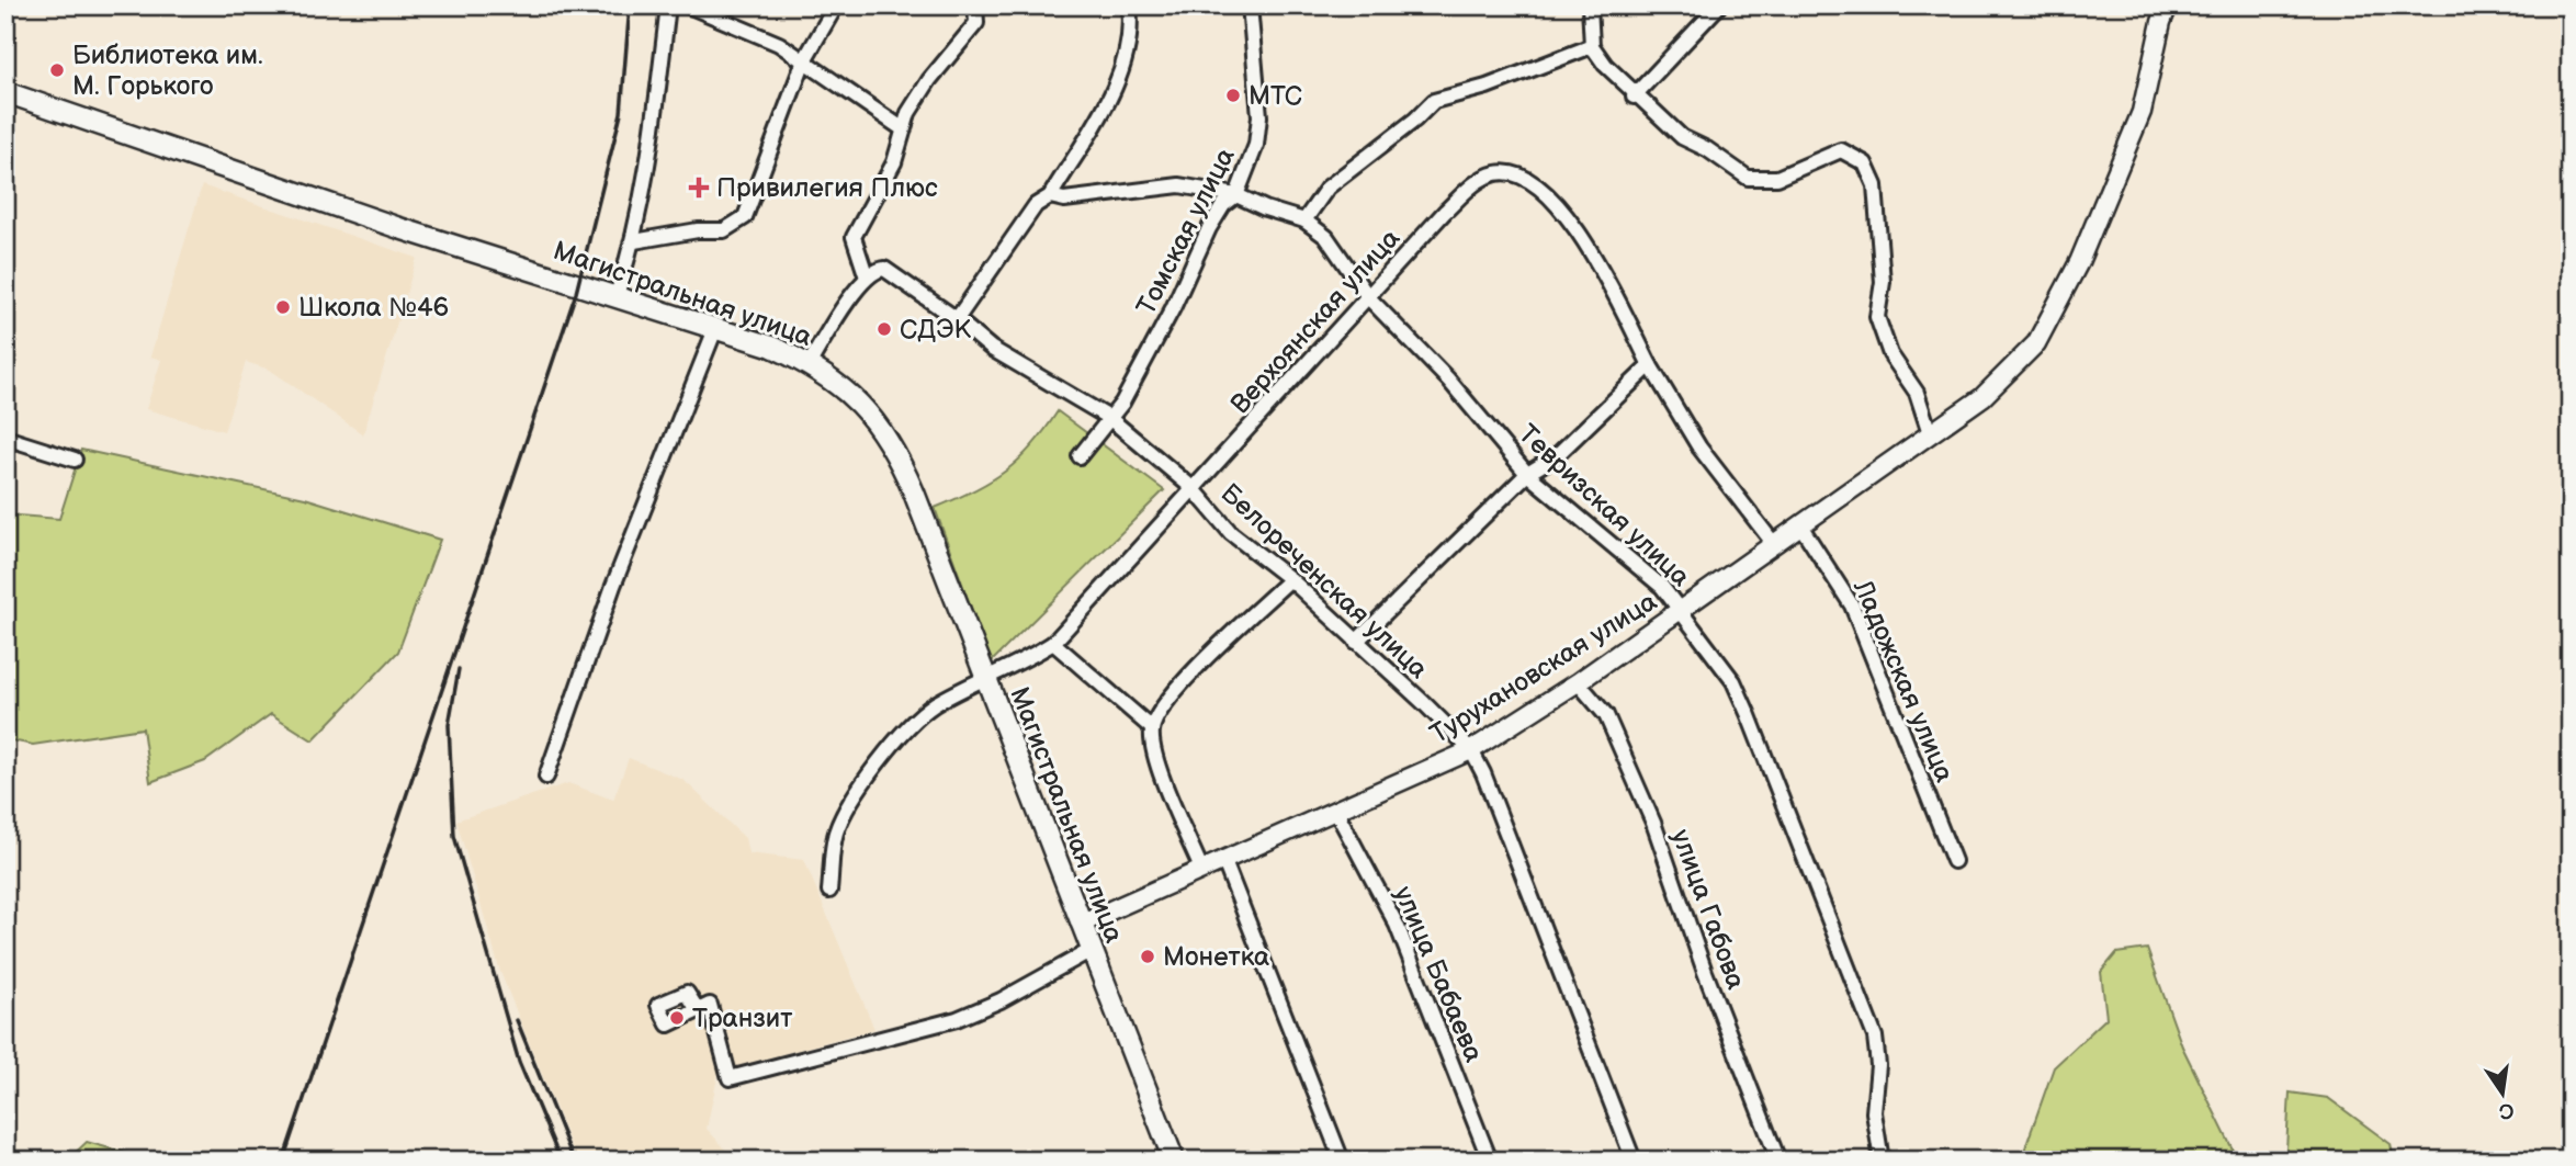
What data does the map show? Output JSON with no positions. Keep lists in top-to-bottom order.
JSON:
{
  "streets": {
    "main road": ["Магистральная улица"],
    "street": [
      "Томская улица",
      "Верхоянская улица",
      "Тевризская улица",
      "Белореченская улица",
      "Турухановская улица",
      "Ладожская улица",
      "улица Габова",
      "улица Бабаева"
    ]
  },
  "crossings": [
    ["Томская улица", "Тевризская улица"],
    ["Томская улица", "Белореченская улица"],
    ["Магистральная улица", "Верхоянская улица"],
    ["Магистральная улица", "Турухановская улица"],
    ["Верхоянская улица", "Тевризская улица"],
    ["Верхоянская улица", "Белореченская улица"],
    ["Верхоянская улица", "Турухановская улица"],
    ["Тевризская улица", "Турухановская улица"],
    ["Белореченская улица", "Турухановская улица"],
    ["Турухановская улица", "Ладожская улица"],
    ["Турухановская улица", "улица Габова"],
    ["Турухановская улица", "улица Бабаева"]
  ],
  "places": {
    "other": [
      "Библиотека им. М. Горького",
      "МТС",
      "Школа №46",
      "СДЭК",
      "Монетка",
      "Транзит"
    ],
    "health": ["Привилегия Плюс"]
  },
  "north": "bottom"
}
